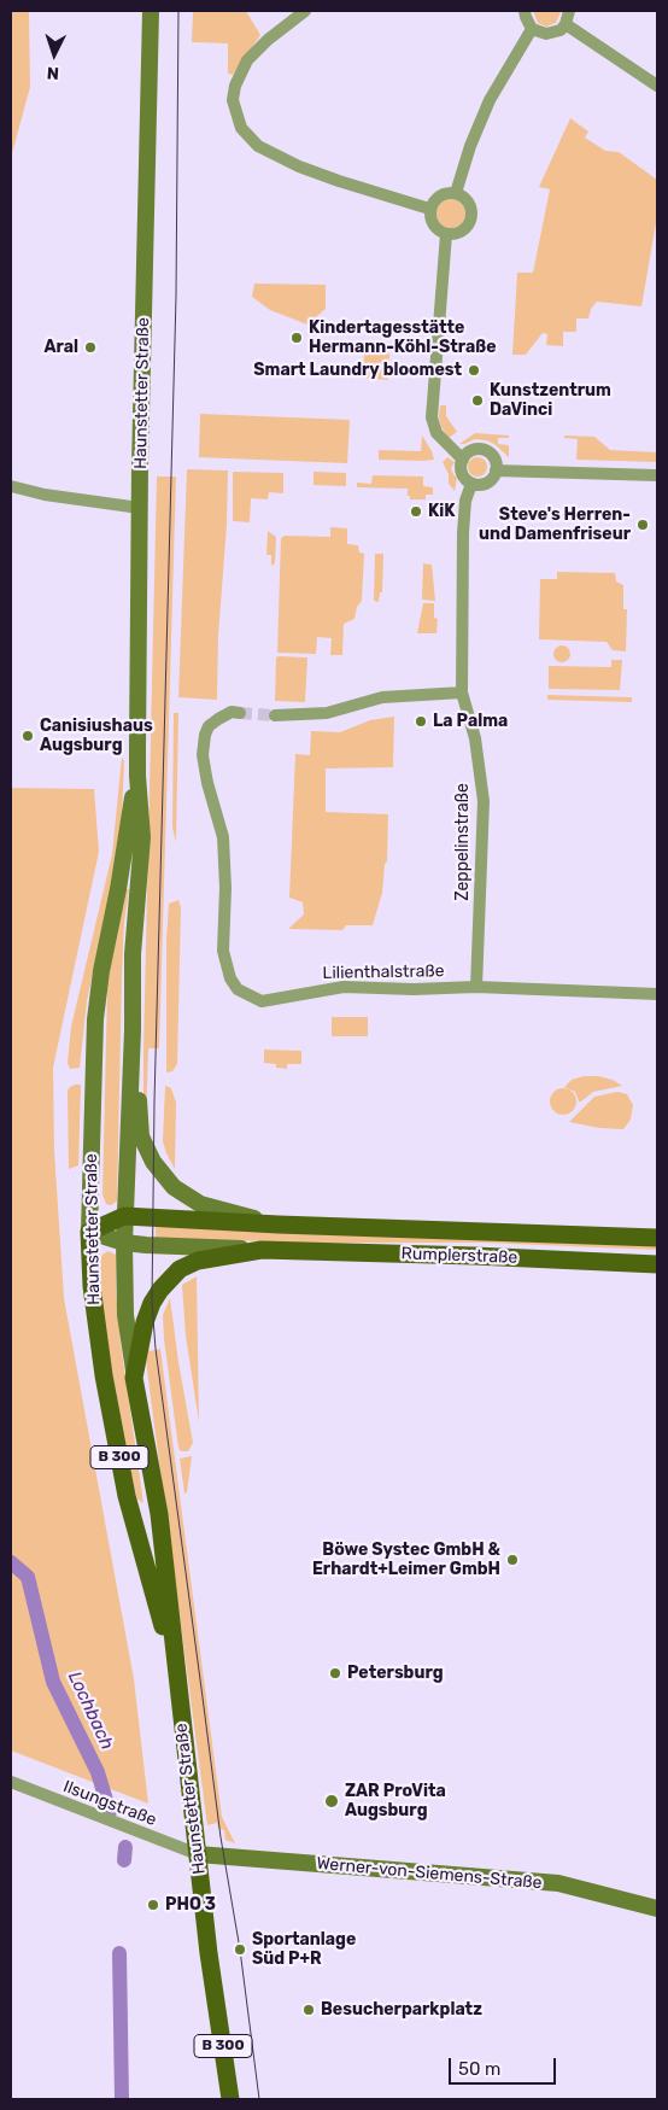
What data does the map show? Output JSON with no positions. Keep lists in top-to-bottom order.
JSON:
{
  "streets": {
    "main road": [
      "Haunstetter Straße",
      "Rumplerstraße",
      "B 300",
      "Werner-von-Siemens-Straße"
    ],
    "street": ["Zeppelinstraße", "Lilienthalstraße", "Ilsungstraße"]
  },
  "crossings": [
    ["Haunstetter Straße", "Rumplerstraße"],
    ["Haunstetter Straße", "Ilsungstraße"],
    ["Haunstetter Straße", "Werner-von-Siemens-Straße"],
    ["Zeppelinstraße", "Lilienthalstraße"],
    ["Ilsungstraße", "Werner-von-Siemens-Straße"]
  ],
  "water": ["Lochbach"],
  "places": [
    "Kindertagesstätte Hermann-Köhl-Straße",
    "Aral",
    "Smart Laundry bloomest",
    "Kunstzentrum DaVinci",
    "KiK",
    "Steve's Herren- und Damenfriseur",
    "La Palma",
    "Canisiushaus Augsburg",
    "Böwe Systec GmbH & Erhardt+Leimer GmbH",
    "Petersburg",
    "ZAR ProVita Augsburg",
    "PHO 3",
    "Sportanlage Süd P+R",
    "Besucherparkplatz"
  ],
  "scale_bar": "50 m",
  "north": "bottom"
}
